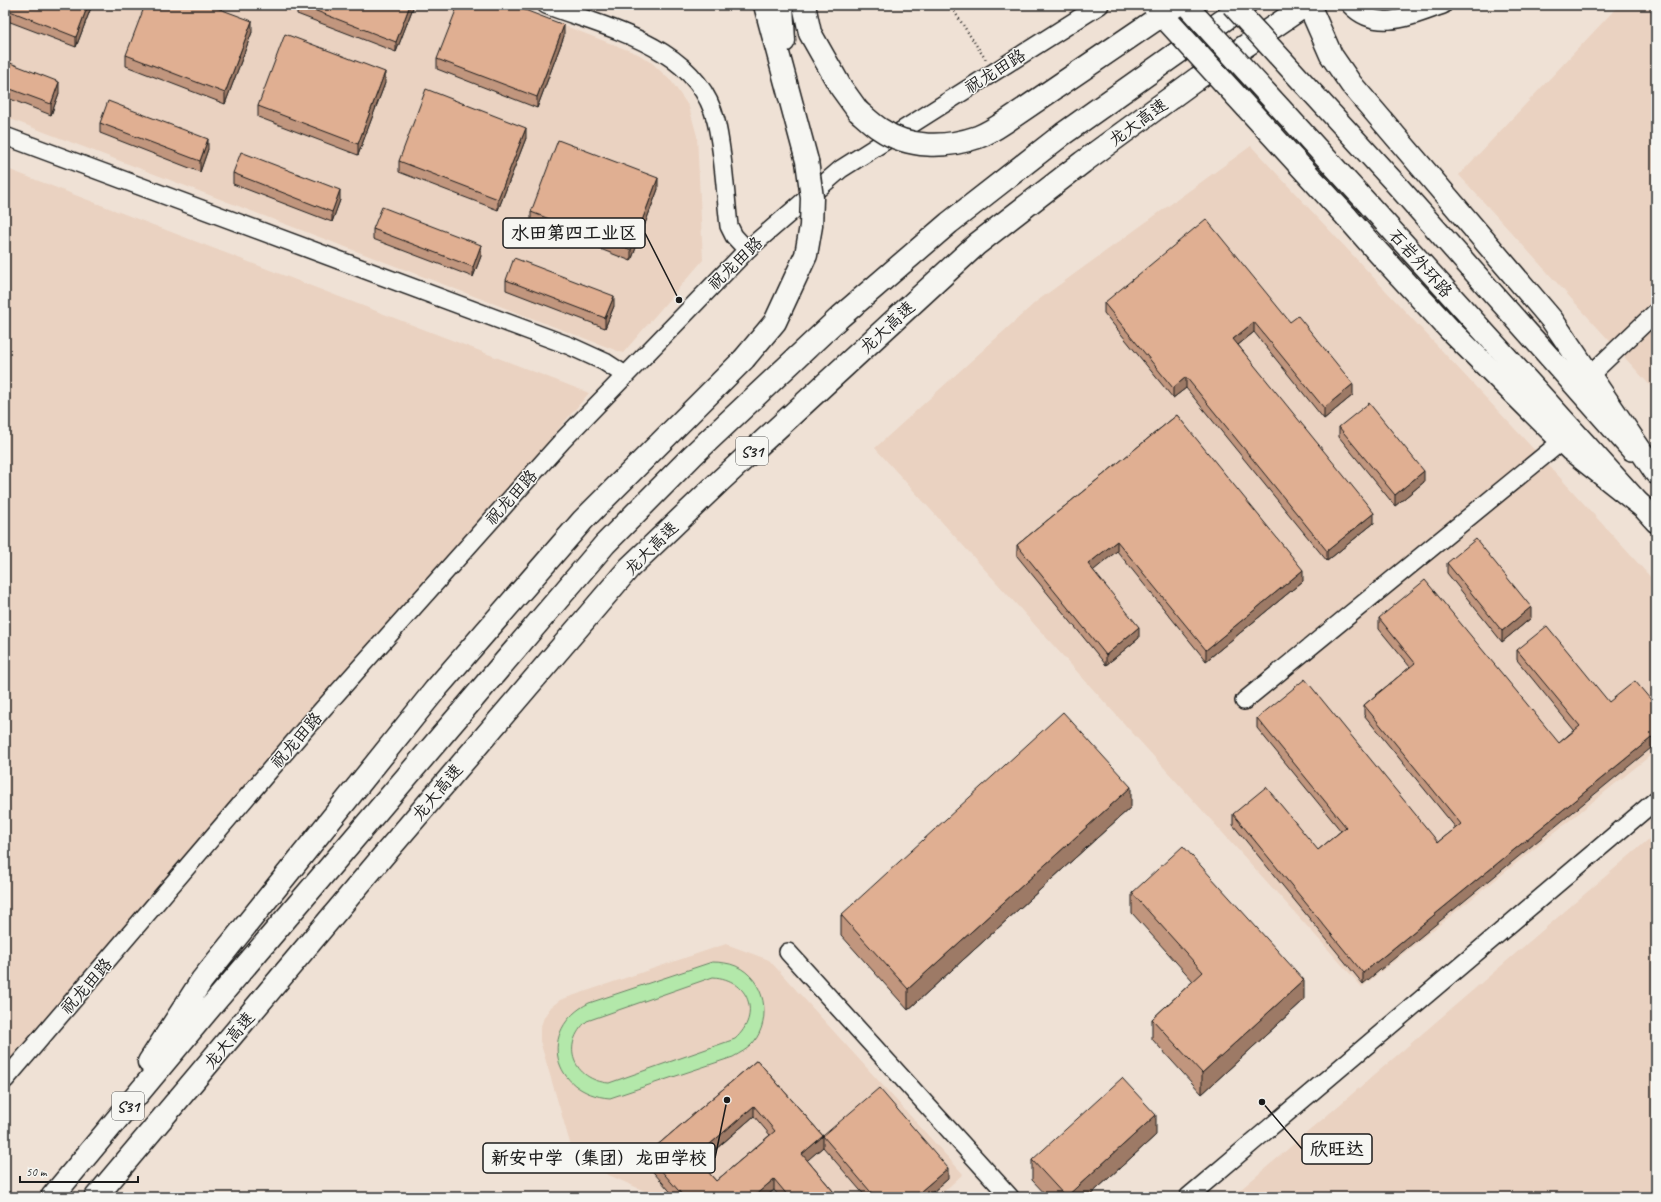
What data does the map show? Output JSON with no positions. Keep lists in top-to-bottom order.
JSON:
{
  "streets": {
    "highway": ["龙大高速", "S31"],
    "main road": ["石岩外环路"],
    "street": ["祝龙田路"]
  },
  "places": ["水田第四工业区", "新安中学（集团）龙田学校", "欣旺达"],
  "scale_bar": "50 m"
}
